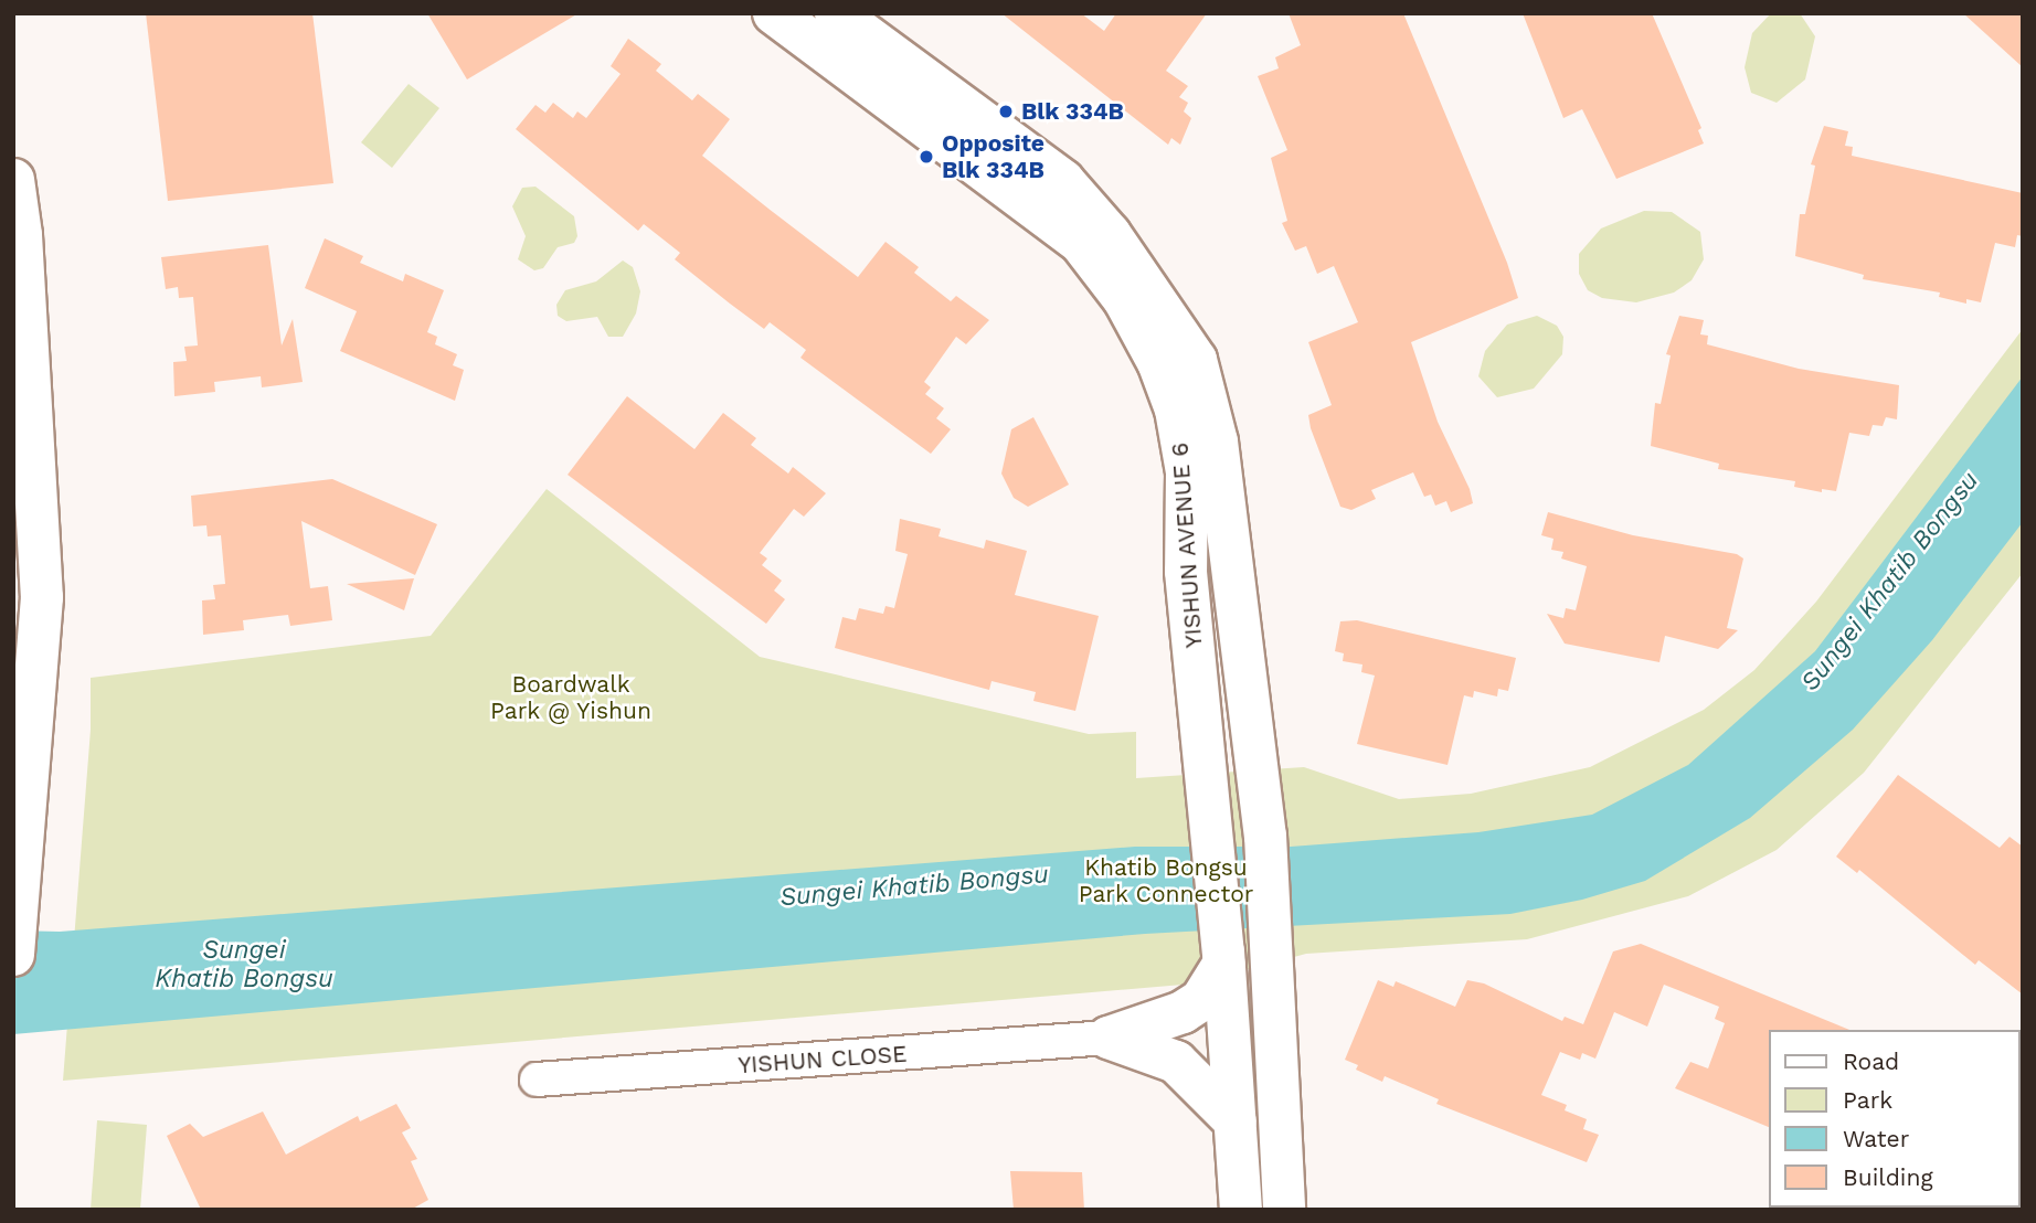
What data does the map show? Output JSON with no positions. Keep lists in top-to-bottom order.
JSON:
{
  "streets": {
    "main road": ["YISHUN AVENUE 6"],
    "street": ["YISHUN CLOSE"]
  },
  "water": ["Sungei Khatib Bongsu"],
  "parks": ["Boardwalk Park @ Yishun", "Khatib Bongsu Park Connector"],
  "places": ["Blk 334B", "Opposite Blk 334B"],
  "legend": [
    "Road",
    "Park",
    "Water",
    "Building"
  ]
}
